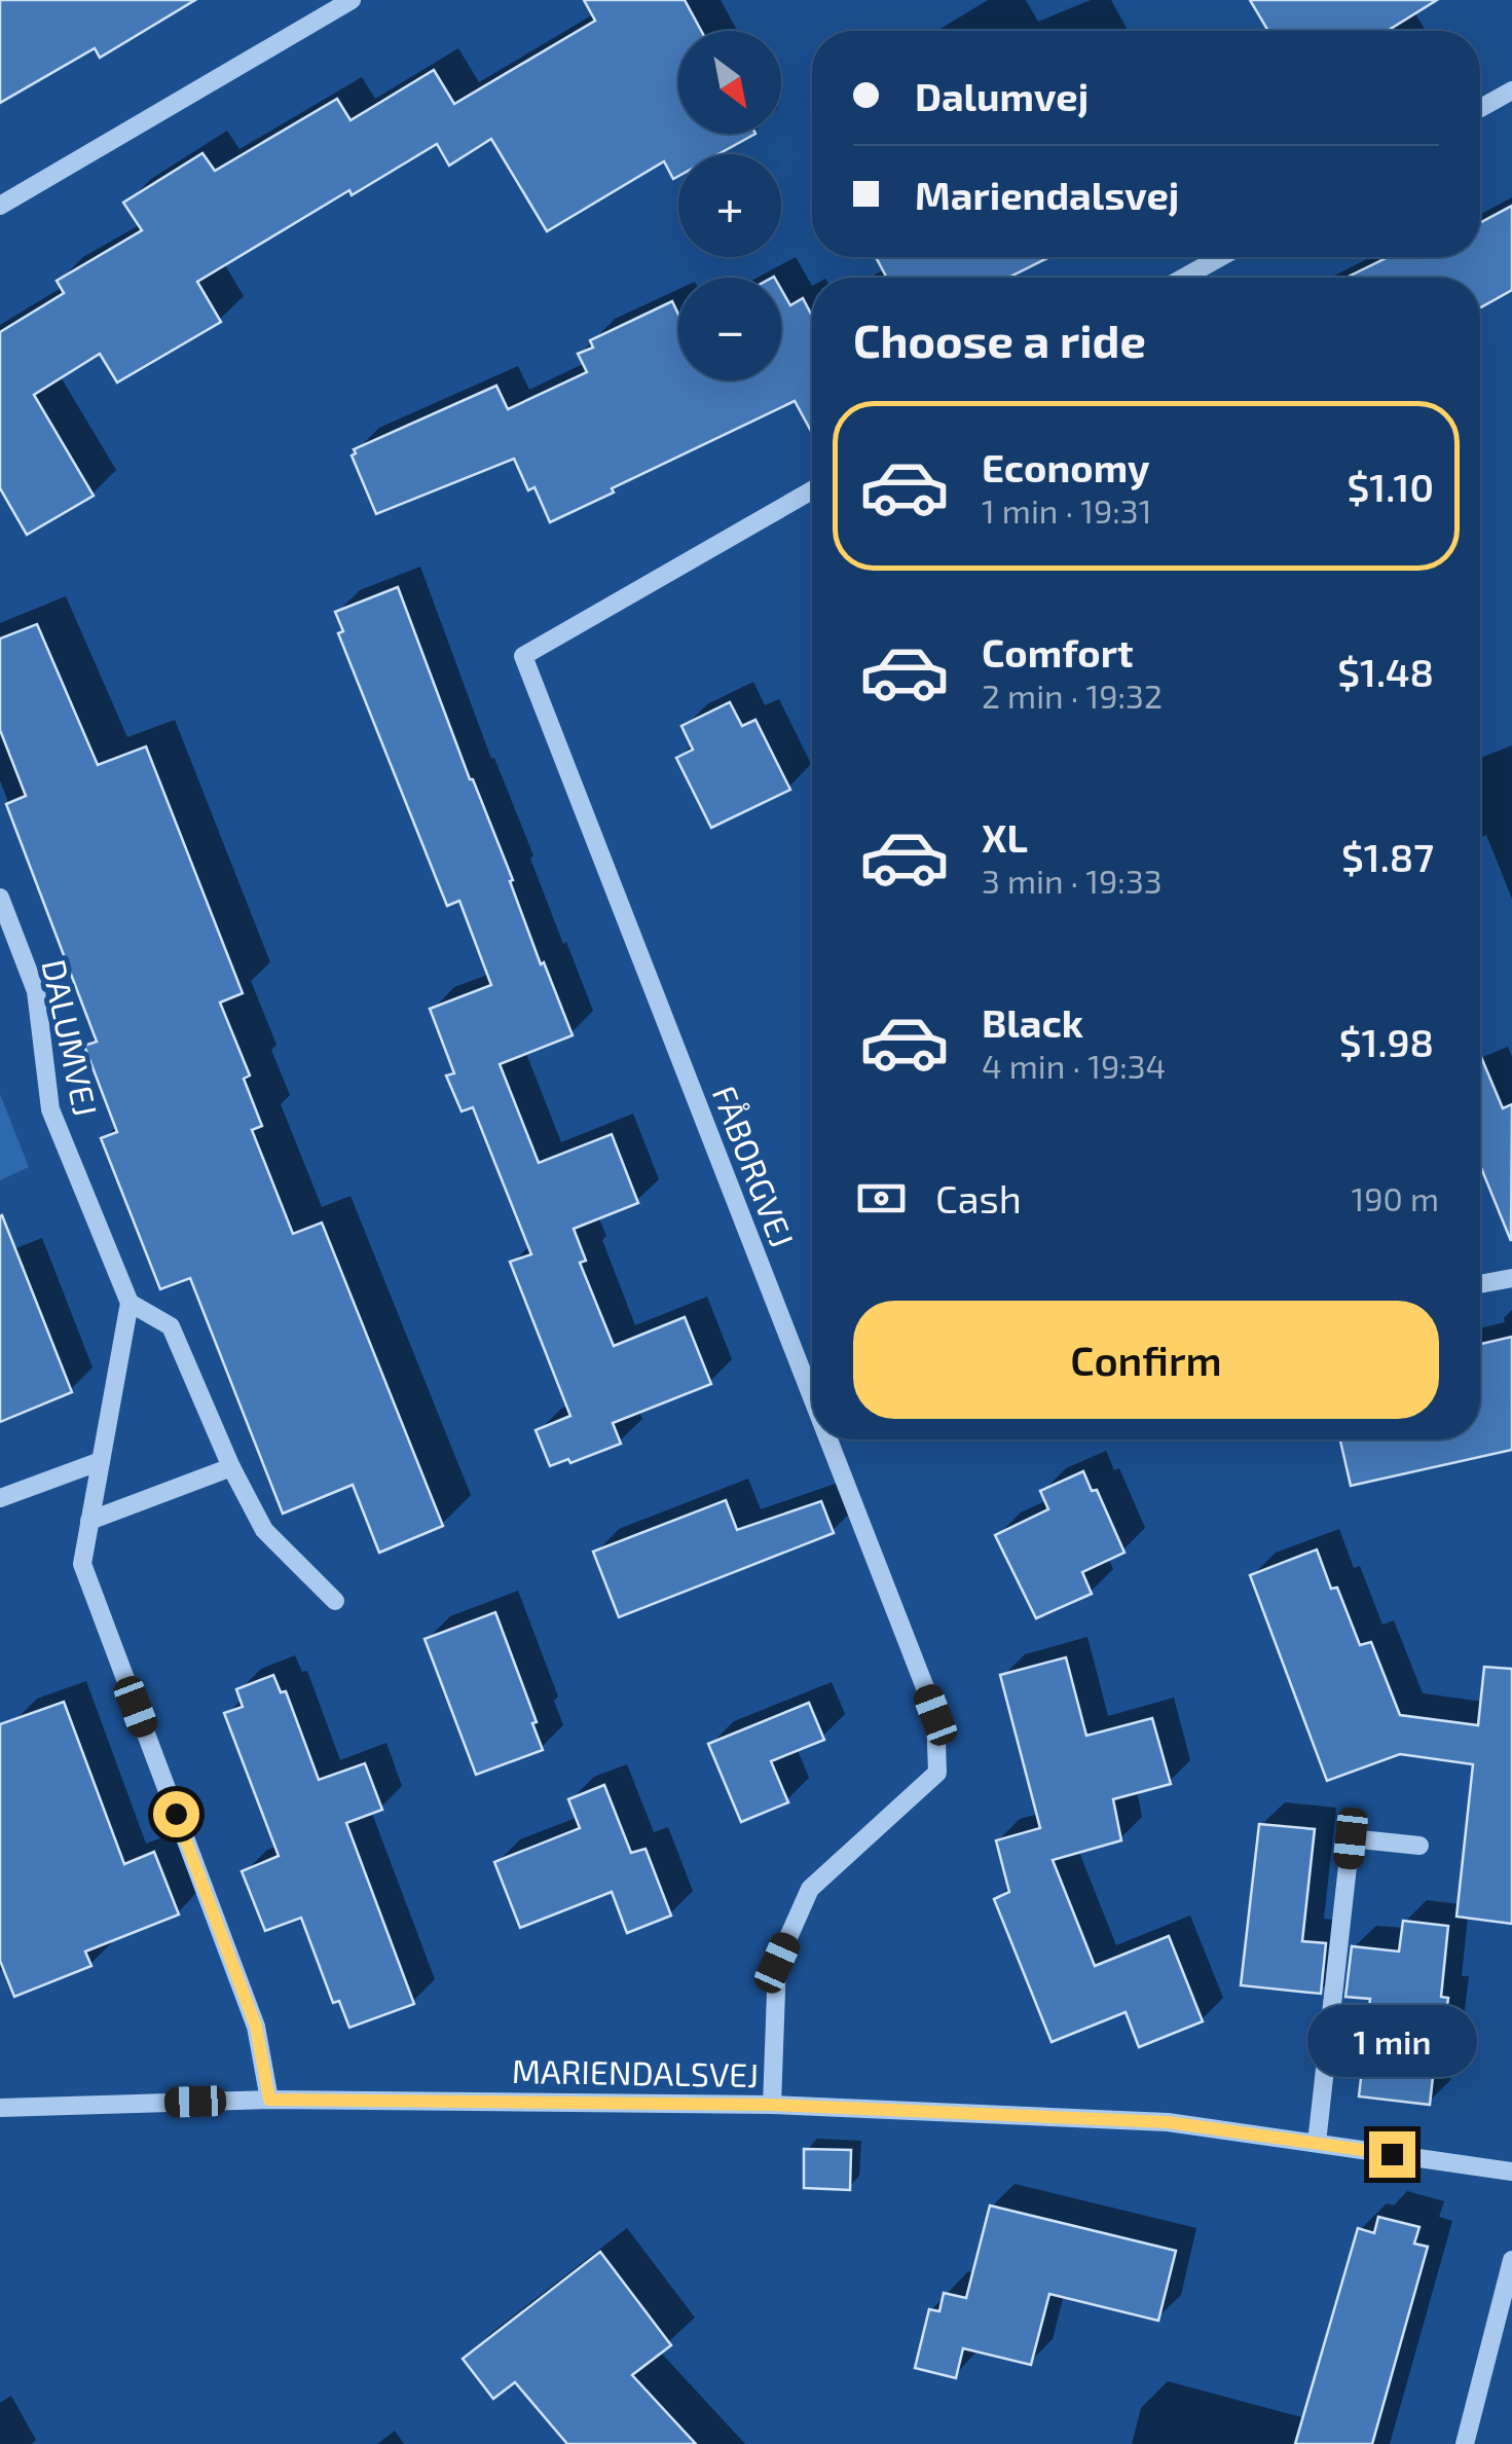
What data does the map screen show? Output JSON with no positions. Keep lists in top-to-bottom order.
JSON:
{
  "streets": {
    "street": ["DALUMVEJ", "FÅBORGVEJ", "MARIENDALSVEJ"]
  },
  "crossings": [
    ["FÅBORGVEJ", "MARIENDALSVEJ"]
  ],
  "north": "bottom right",
  "page": {
    "map_buttons": ["+", "−"],
    "banner": ["Dalumvej", "Mariendalsvej"],
    "heading": "Choose a ride",
    "list": [
      {
        "name": "Economy",
        "note": "1 min · 19:31",
        "value": "$1.10"
      },
      {
        "name": "Comfort",
        "note": "2 min · 19:32",
        "value": "$1.48"
      },
      {
        "name": "XL",
        "note": "3 min · 19:33",
        "value": "$1.87"
      },
      {
        "name": "Black",
        "note": "4 min · 19:34",
        "value": "$1.98"
      }
    ],
    "pay": ["Cash", "190 m"],
    "buttons": "Confirm",
    "bubble": "1 min"
  }
}
